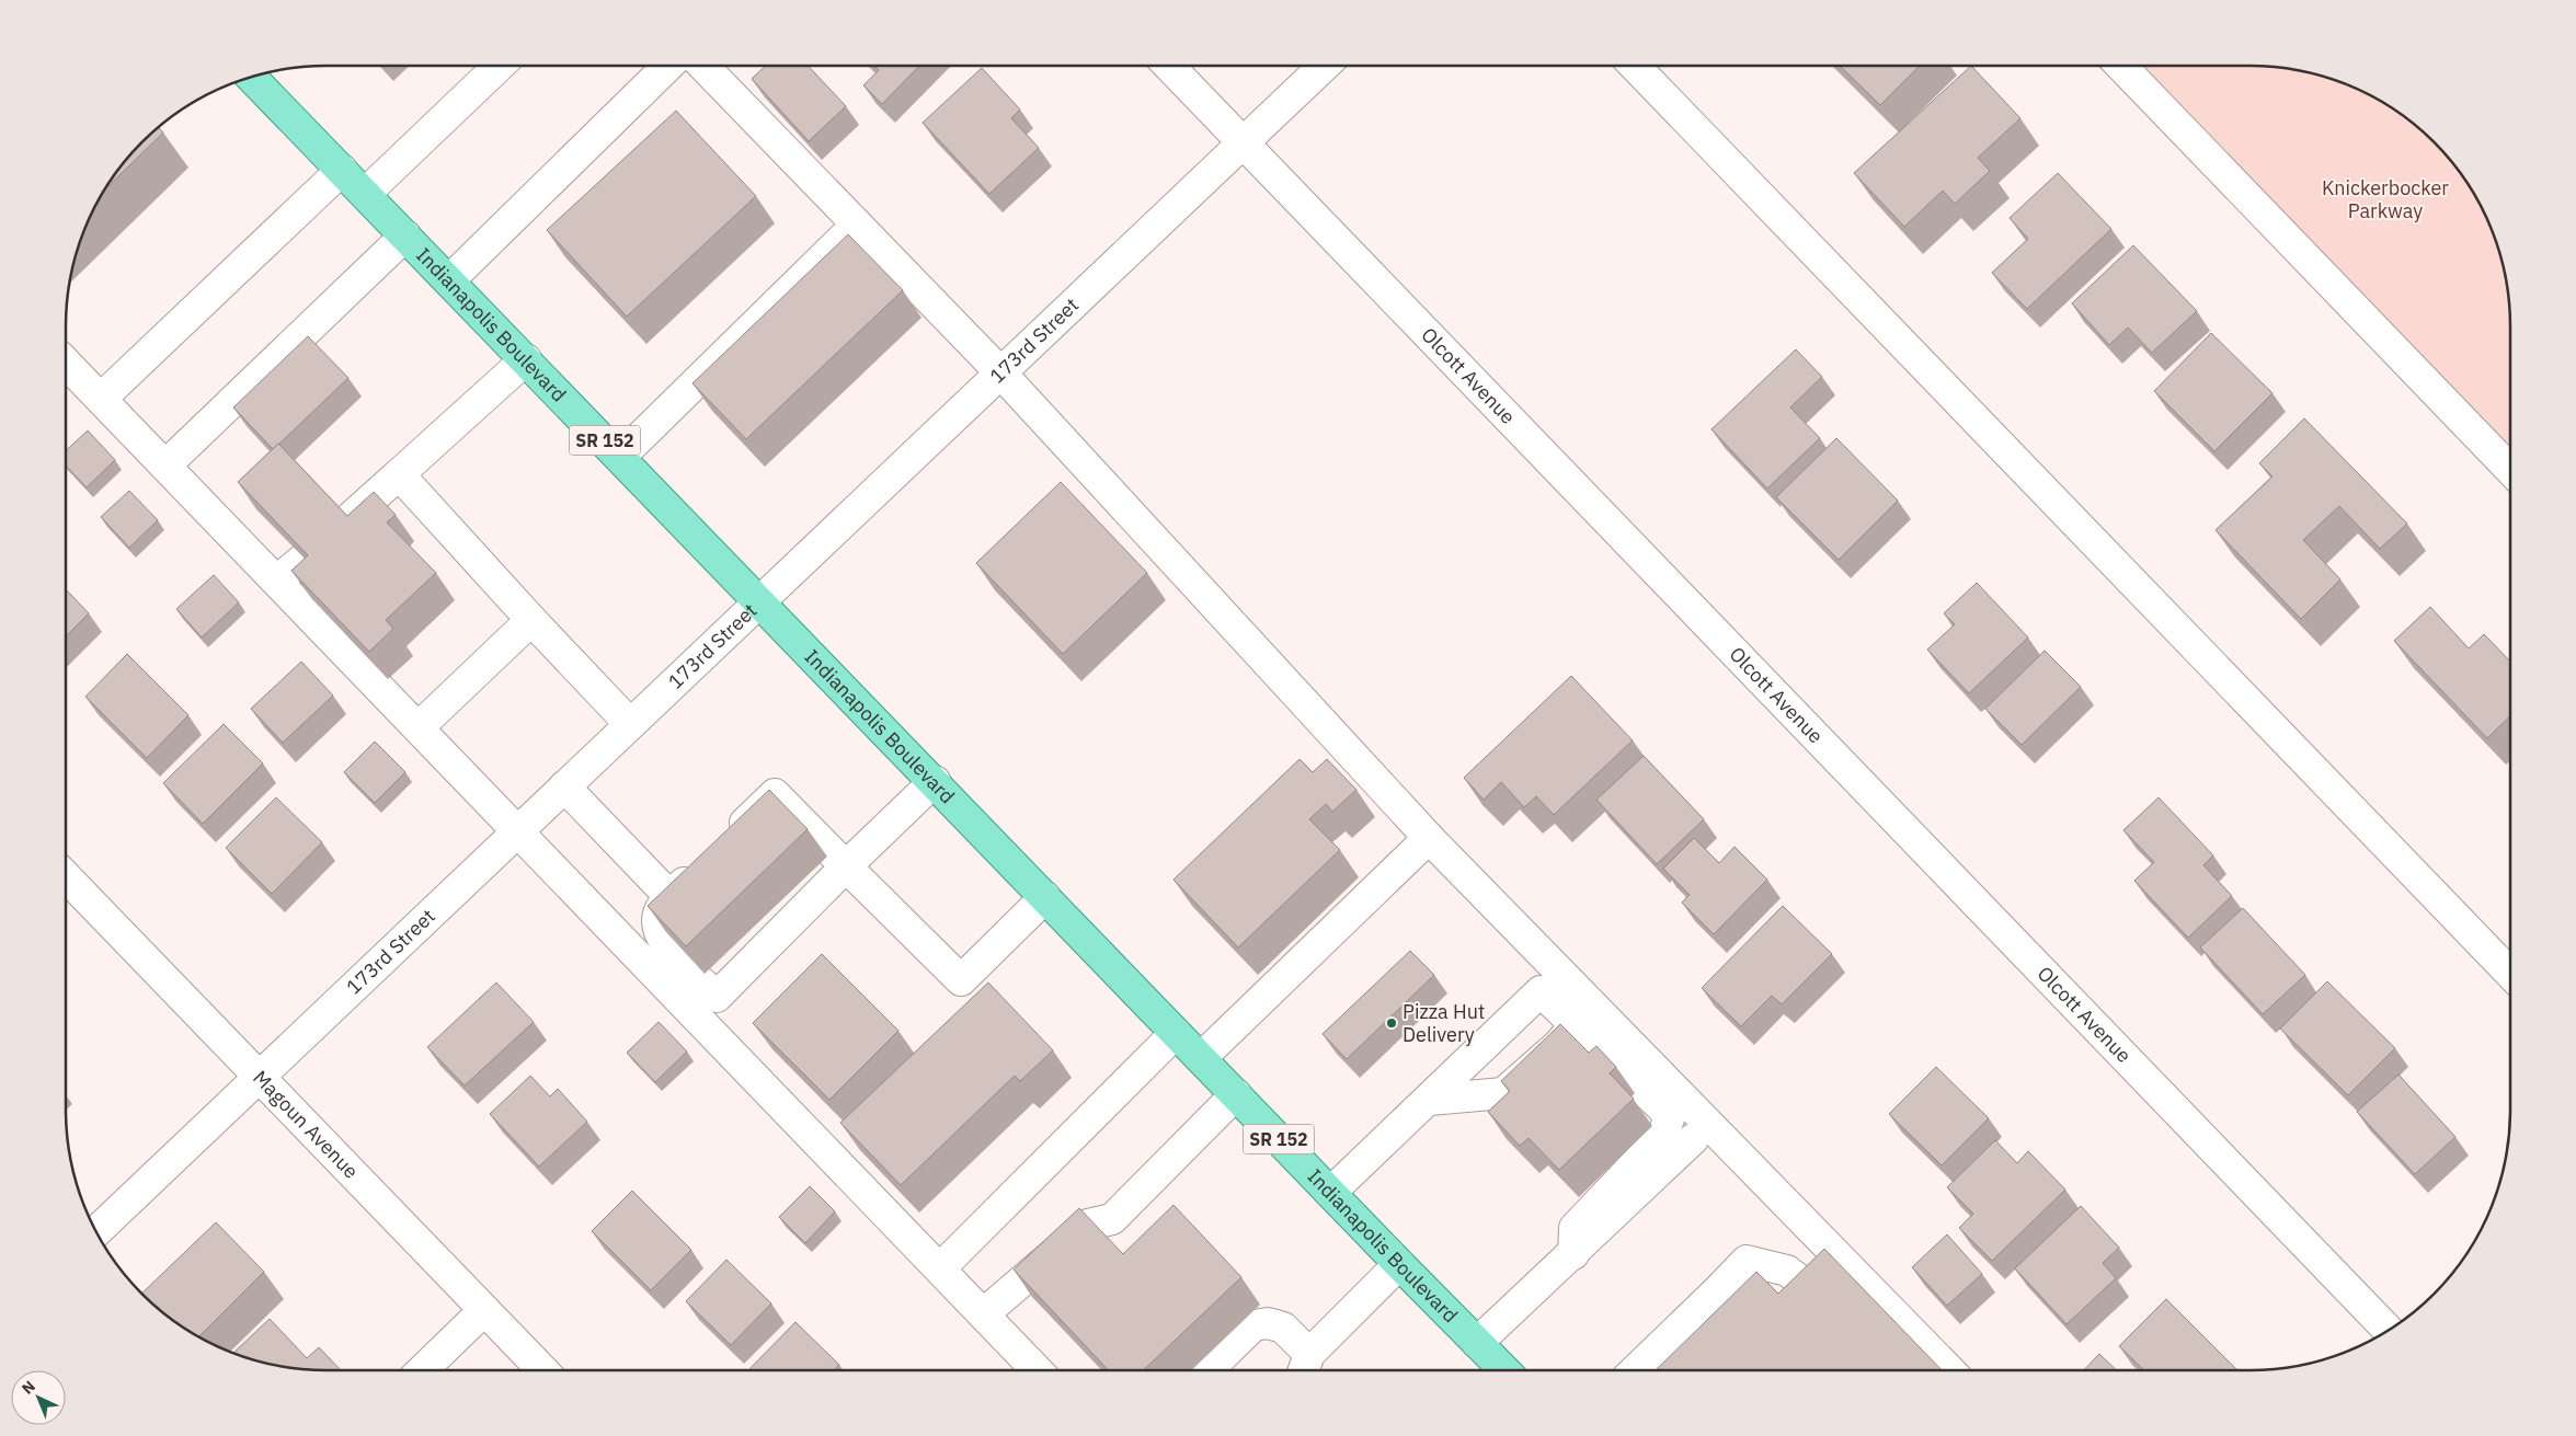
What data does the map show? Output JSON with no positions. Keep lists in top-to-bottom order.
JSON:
{
  "streets": {
    "main road": ["Indianapolis Boulevard", "SR 152"],
    "street": ["173rd Street", "Olcott Avenue", "Magoun Avenue"]
  },
  "crossings": [
    ["Indianapolis Boulevard", "173rd Street"],
    ["173rd Street", "Olcott Avenue"],
    ["173rd Street", "Magoun Avenue"]
  ],
  "parks": ["Knickerbocker Parkway"],
  "places": ["Pizza Hut Delivery"],
  "north": "top left"
}
